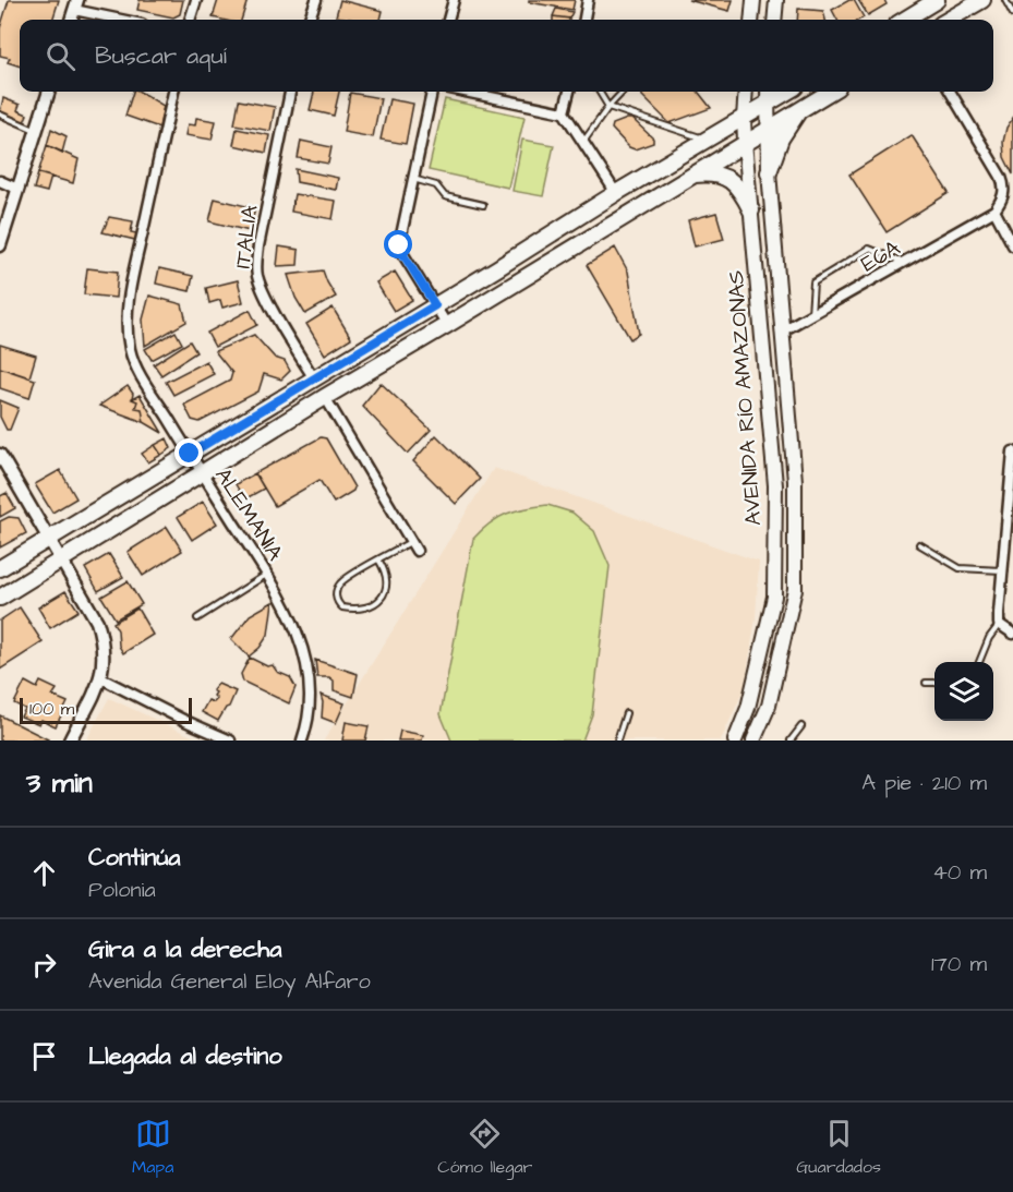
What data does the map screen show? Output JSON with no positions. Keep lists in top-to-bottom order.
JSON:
{
  "streets": {
    "main road": ["AVENIDA RÍO AMAZONAS"],
    "street": ["ITALIA", "E6A", "ALEMANIA"]
  },
  "crossings": [
    ["E6A", "AVENIDA RÍO AMAZONAS"]
  ],
  "scale_bar": "100 m",
  "page": {
    "search": "Buscar aquí",
    "scale": "100 m",
    "heading": ["3 min", "A pie · 210 m"],
    "list": [
      ["Continúa", "Polonia", "40 m"],
      ["Gira a la derecha", "Avenida General Eloy Alfaro", "170 m"],
      "Llegada al destino"
    ],
    "nav": ["Mapa", "Cómo llegar", "Guardados"]
  }
}
